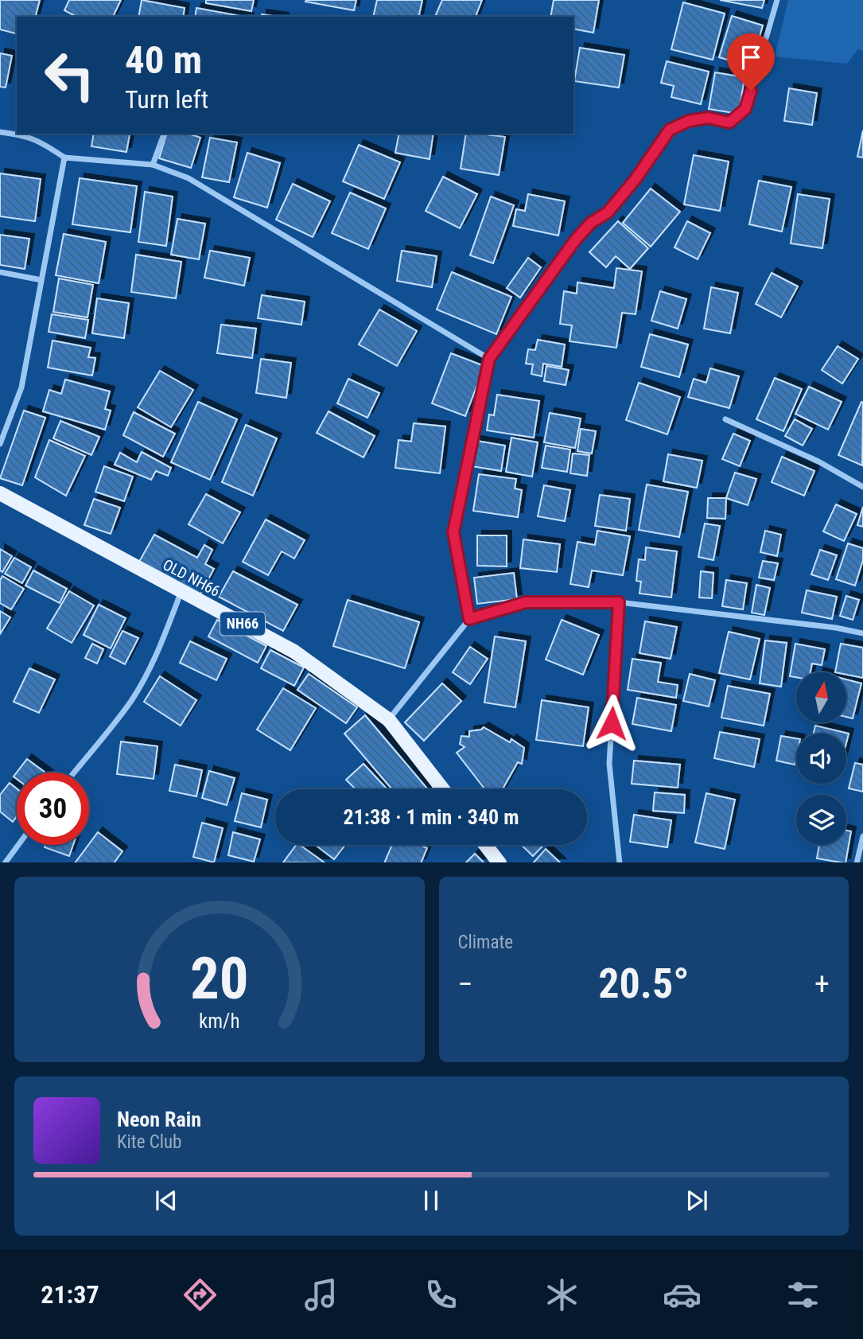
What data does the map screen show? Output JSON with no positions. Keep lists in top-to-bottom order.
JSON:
{
  "streets": {
    "main road": ["OLD NH66", "NH66"]
  },
  "north": "top",
  "page": {
    "turn": ["40 m", "Turn left"],
    "limit": "30",
    "trip": "21:38 · 1 min · 340 m",
    "tile": "Climate",
    "heat": ["−", "20.5°", "+"],
    "song": ["Neon Rain", "Kite Club"],
    "tabs": "21:37",
    "gauge": ["20", "km/h"]
  }
}
